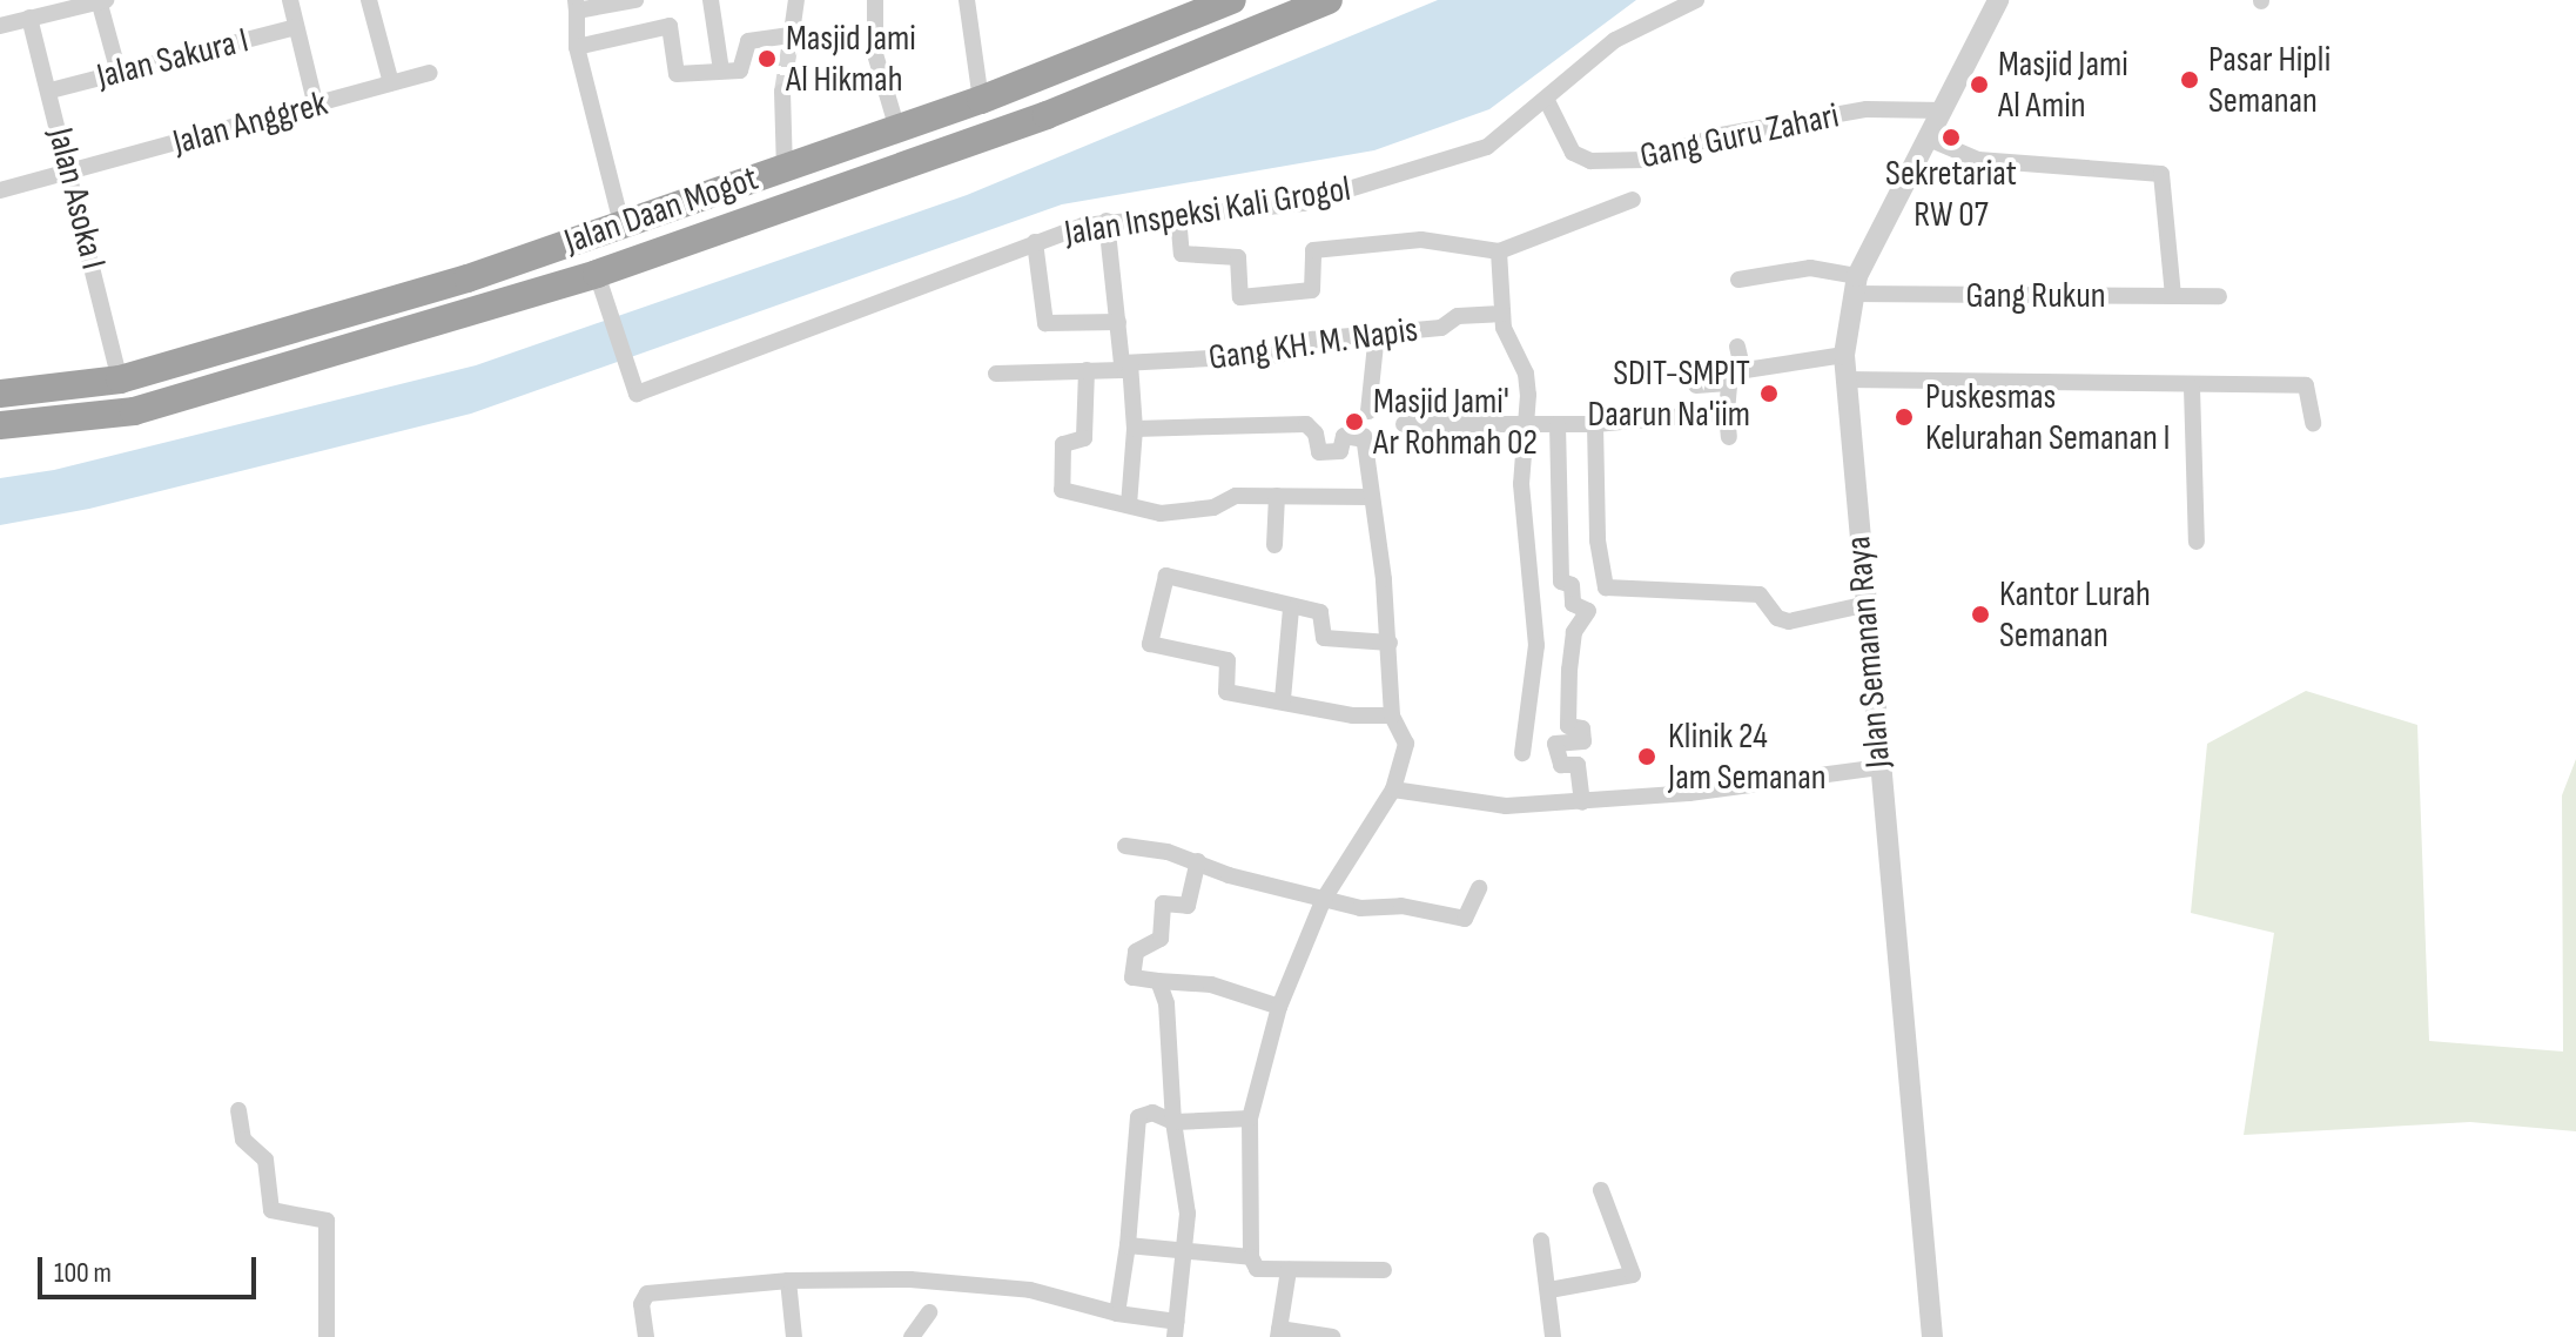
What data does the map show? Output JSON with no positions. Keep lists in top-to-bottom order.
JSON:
{
  "streets": {
    "highway": ["Jalan Daan Mogot"],
    "street": [
      "Jalan Sakura I",
      "Jalan Anggrek",
      "Gang Guru Zahari",
      "Jalan Asoka I",
      "Jalan Inspeksi Kali Grogol",
      "Gang Rukun",
      "Gang KH. M. Napis",
      "Jalan Semanan Raya"
    ]
  },
  "crossings": [
    ["Jalan Sakura I", "Jalan Asoka I"],
    ["Jalan Anggrek", "Jalan Asoka I"],
    ["Gang Guru Zahari", "Jalan Inspeksi Kali Grogol"],
    ["Gang Guru Zahari", "Jalan Semanan Raya"],
    ["Jalan Asoka I", "Jalan Daan Mogot"],
    ["Jalan Daan Mogot", "Jalan Inspeksi Kali Grogol"],
    ["Jalan Inspeksi Kali Grogol", "Gang KH. M. Napis"],
    ["Gang Rukun", "Jalan Semanan Raya"]
  ],
  "places": [
    "Masjid Jami Al Hikmah",
    "Pasar Hipli Semanan",
    "Masjid Jami Al Amin",
    "Sekretariat RW 07",
    "SDIT-SMPIT Daarun Na'iim",
    "Puskesmas Kelurahan Semanan I",
    "Masjid Jami' Ar Rohmah 02",
    "Kantor Lurah Semanan",
    "Klinik 24 Jam Semanan"
  ],
  "scale_bar": "100 m"
}
